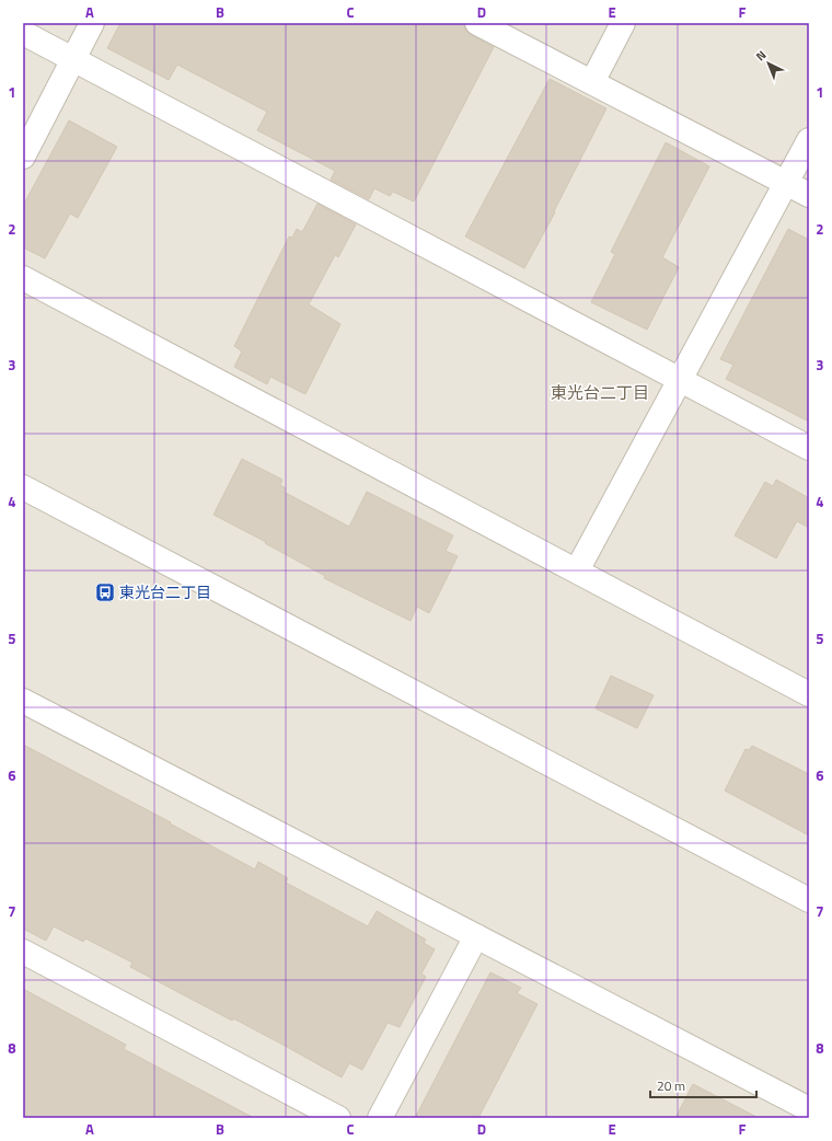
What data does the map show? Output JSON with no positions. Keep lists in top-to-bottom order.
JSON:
{
  "districts": ["東光台二丁目"],
  "places": {
    "bus stop": ["東光台二丁目"]
  },
  "scale_bar": "20 m",
  "north": "top left",
  "grid": {
    "columns": [
      "A",
      "B",
      "C",
      "D",
      "E",
      "F"
    ],
    "rows": [
      "1",
      "2",
      "3",
      "4",
      "5",
      "6",
      "7",
      "8"
    ]
  }
}
